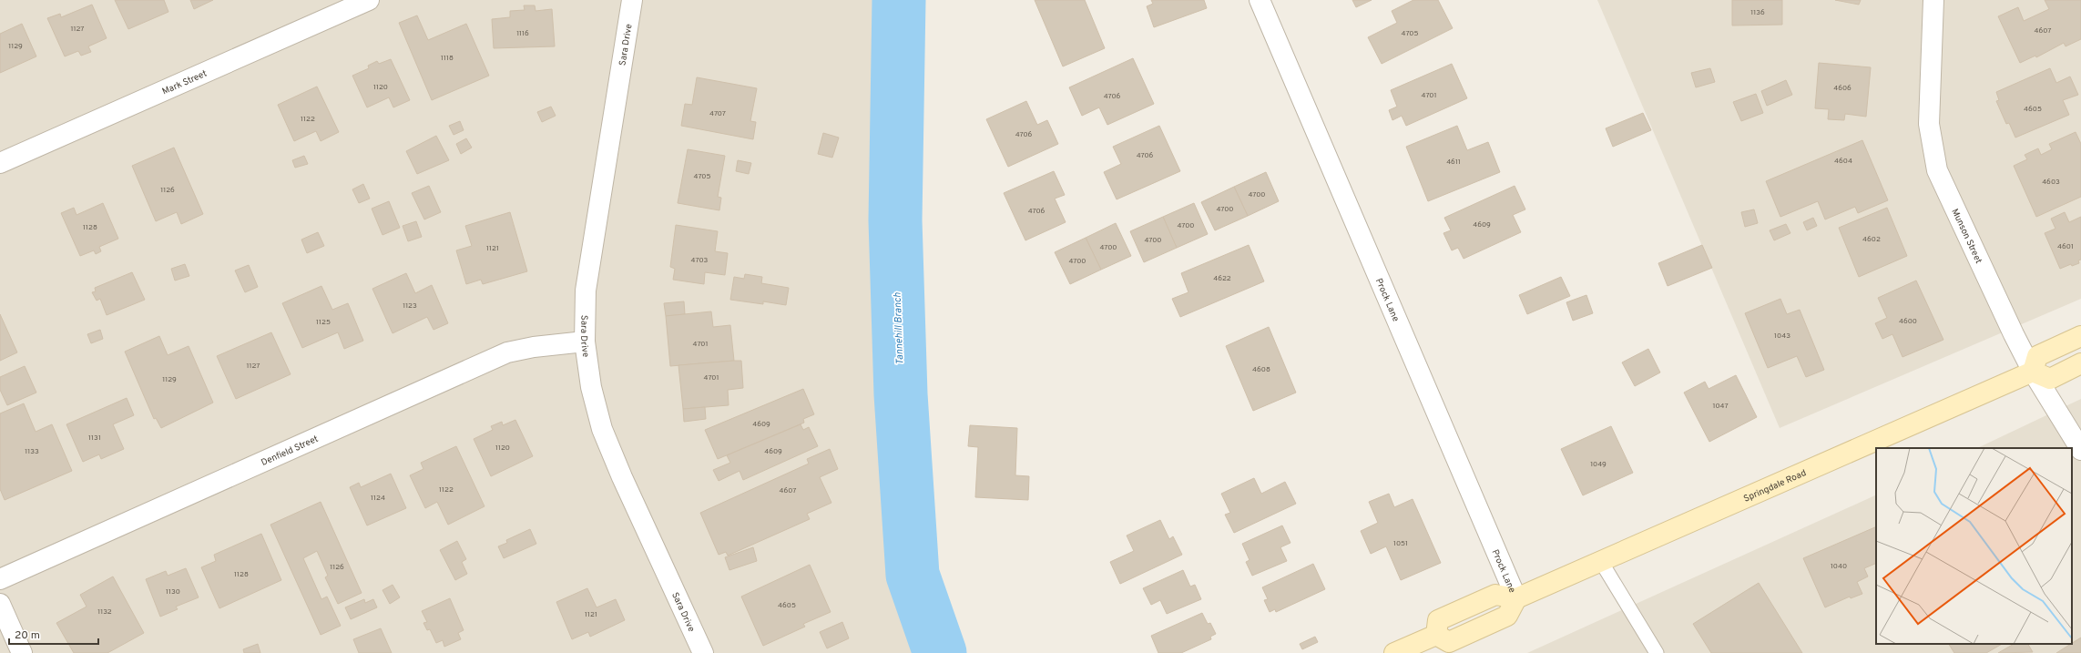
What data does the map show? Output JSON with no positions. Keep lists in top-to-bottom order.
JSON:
{
  "streets": {
    "main road": ["Springdale Road"],
    "street": [
      "Sara Drive",
      "Mark Street",
      "Munson Street",
      "Prock Lane",
      "Denfield Street"
    ]
  },
  "crossings": [
    ["Sara Drive", "Denfield Street"],
    ["Munson Street", "Springdale Road"],
    ["Prock Lane", "Springdale Road"]
  ],
  "water": ["Tannehill Branch"],
  "house_numbers": [
    "1136",
    "1127",
    "4607",
    "1116",
    "4705",
    "1129",
    "1118",
    "1120",
    "4606",
    "4701",
    "4706",
    "4605",
    "4707",
    "1122",
    "4706",
    "4706",
    "4604",
    "4611",
    "4705",
    "4603",
    "1126",
    "4700",
    "4700",
    "4706",
    "4609",
    "4700",
    "1128",
    "4602",
    "4700",
    "4601",
    "4700",
    "1121",
    "4703",
    "4700",
    "4622",
    "1123",
    "4600",
    "1125",
    "1043",
    "4701",
    "1127",
    "4608",
    "4701",
    "1129",
    "1047",
    "4609",
    "1131",
    "1120",
    "1133",
    "4609",
    "1049",
    "1122",
    "4607",
    "1124",
    "1051",
    "1040",
    "1126",
    "1128",
    "1130",
    "4605",
    "1132",
    "1121"
  ],
  "scale_bar": "20 m"
}
